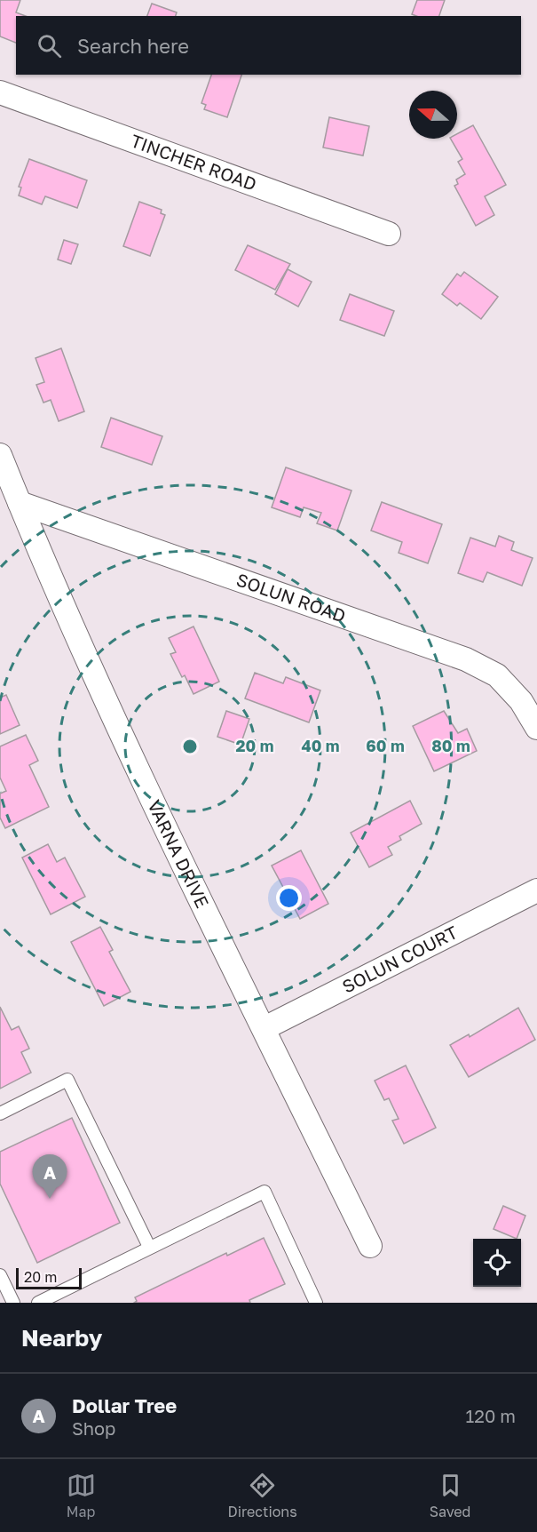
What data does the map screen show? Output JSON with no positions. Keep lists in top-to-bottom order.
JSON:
{
  "streets": {
    "street": [
      "TINCHER ROAD",
      "SOLUN ROAD",
      "VARNA DRIVE",
      "SOLUN COURT"
    ]
  },
  "crossings": [
    ["SOLUN ROAD", "VARNA DRIVE"],
    ["VARNA DRIVE", "SOLUN COURT"]
  ],
  "scale_bar": "20 m",
  "north": "left",
  "page": {
    "search": "Search here",
    "pins": "A",
    "scale": "20 m",
    "heading": "Nearby",
    "list": [
      {
        "mark": "A",
        "name": "Dollar Tree",
        "note": "Shop",
        "value": "120 m"
      }
    ],
    "nav": ["Map", "Directions", "Saved"]
  },
  "rings": [
    "20 m",
    "40 m",
    "60 m",
    "80 m"
  ]
}
